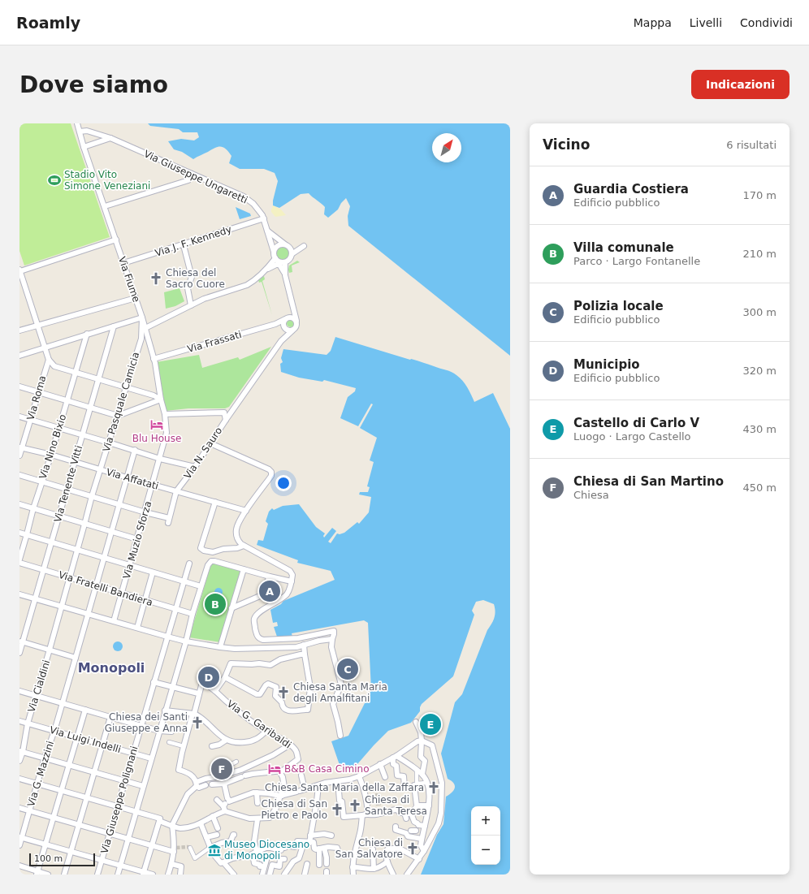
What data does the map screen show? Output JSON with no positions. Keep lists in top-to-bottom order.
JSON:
{
  "streets": {
    "street": [
      "Via Giuseppe Ungaretti",
      "Via J. F. Kennedy",
      "Via Fiume",
      "Via Frassati",
      "Via Roma",
      "Via Pasquale Camicia",
      "Via Nino Bixio",
      "Via N. Sauro",
      "Via Affatati",
      "Via Tenente Vitti",
      "Via Muzio Sforza",
      "Via Fratelli Bandiera",
      "Via Cialdini",
      "Via G. Garibaldi",
      "Via Luigi Indelli",
      "Via G. Mazzini",
      "Via Giuseppe Polignani"
    ]
  },
  "crossings": [
    ["Via Giuseppe Ungaretti", "Via J. F. Kennedy"],
    ["Via Giuseppe Ungaretti", "Via Fiume"],
    ["Via J. F. Kennedy", "Via Fiume"],
    ["Via Fiume", "Via Frassati"],
    ["Via Fiume", "Via Pasquale Camicia"],
    ["Via Fiume", "Via Muzio Sforza"],
    ["Via Roma", "Via Affatati"],
    ["Via Pasquale Camicia", "Via Affatati"],
    ["Via Pasquale Camicia", "Via Fratelli Bandiera"],
    ["Via Pasquale Camicia", "Via Cialdini"],
    ["Via Nino Bixio", "Via Affatati"],
    ["Via N. Sauro", "Via Affatati"],
    ["Via Affatati", "Via Tenente Vitti"],
    ["Via Affatati", "Via Muzio Sforza"],
    ["Via Affatati", "Via G. Mazzini"],
    ["Via Tenente Vitti", "Via Fratelli Bandiera"],
    ["Via Muzio Sforza", "Via Fratelli Bandiera"],
    ["Via Fratelli Bandiera", "Via Cialdini"],
    ["Via Fratelli Bandiera", "Via G. Mazzini"],
    ["Via Fratelli Bandiera", "Via Giuseppe Polignani"],
    ["Via Cialdini", "Via Luigi Indelli"],
    ["Via Luigi Indelli", "Via G. Mazzini"],
    ["Via Luigi Indelli", "Via Giuseppe Polignani"]
  ],
  "districts": ["Monopoli"],
  "places": {
    "sports": ["Stadio Vito Simone Veneziani"],
    "church": [
      "Chiesa del Sacro Cuore",
      "Chiesa Santa Maria degli Amalfitani",
      "Chiesa dei Santi Giuseppe e Anna",
      "Chiesa Santa Maria della Zaffara",
      "Chiesa di Santa Teresa",
      "Chiesa di San Pietro e Paolo",
      "Chiesa di San Salvatore"
    ],
    "hotel": ["Blu House", "B&B Casa Cimino"],
    "museum": ["Museo Diocesano di Monopoli"]
  },
  "scale_bar": "100 m",
  "north": "top right",
  "page": {
    "header": "Roamly",
    "nav": ["Mappa", "Livelli", "Condividi"],
    "buttons": "Indicazioni",
    "title": "Dove siamo",
    "heading": ["Vicino", "6 risultati"],
    "list": [
      {
        "mark": "A",
        "name": "Guardia Costiera",
        "note": "Edificio pubblico",
        "value": "170 m"
      },
      {
        "mark": "B",
        "name": "Villa comunale",
        "note": "Parco · Largo Fontanelle",
        "value": "210 m"
      },
      {
        "mark": "C",
        "name": "Polizia locale",
        "note": "Edificio pubblico",
        "value": "300 m"
      },
      {
        "mark": "D",
        "name": "Municipio",
        "note": "Edificio pubblico",
        "value": "320 m"
      },
      {
        "mark": "E",
        "name": "Castello di Carlo V",
        "note": "Luogo · Largo Castello",
        "value": "430 m"
      },
      {
        "mark": "F",
        "name": "Chiesa di San Martino",
        "note": "Chiesa",
        "value": "450 m"
      }
    ],
    "pins": [
      "A",
      "B",
      "C",
      "D",
      "E",
      "F"
    ],
    "map_buttons": ["+", "−"],
    "scale": "100 m"
  }
}
